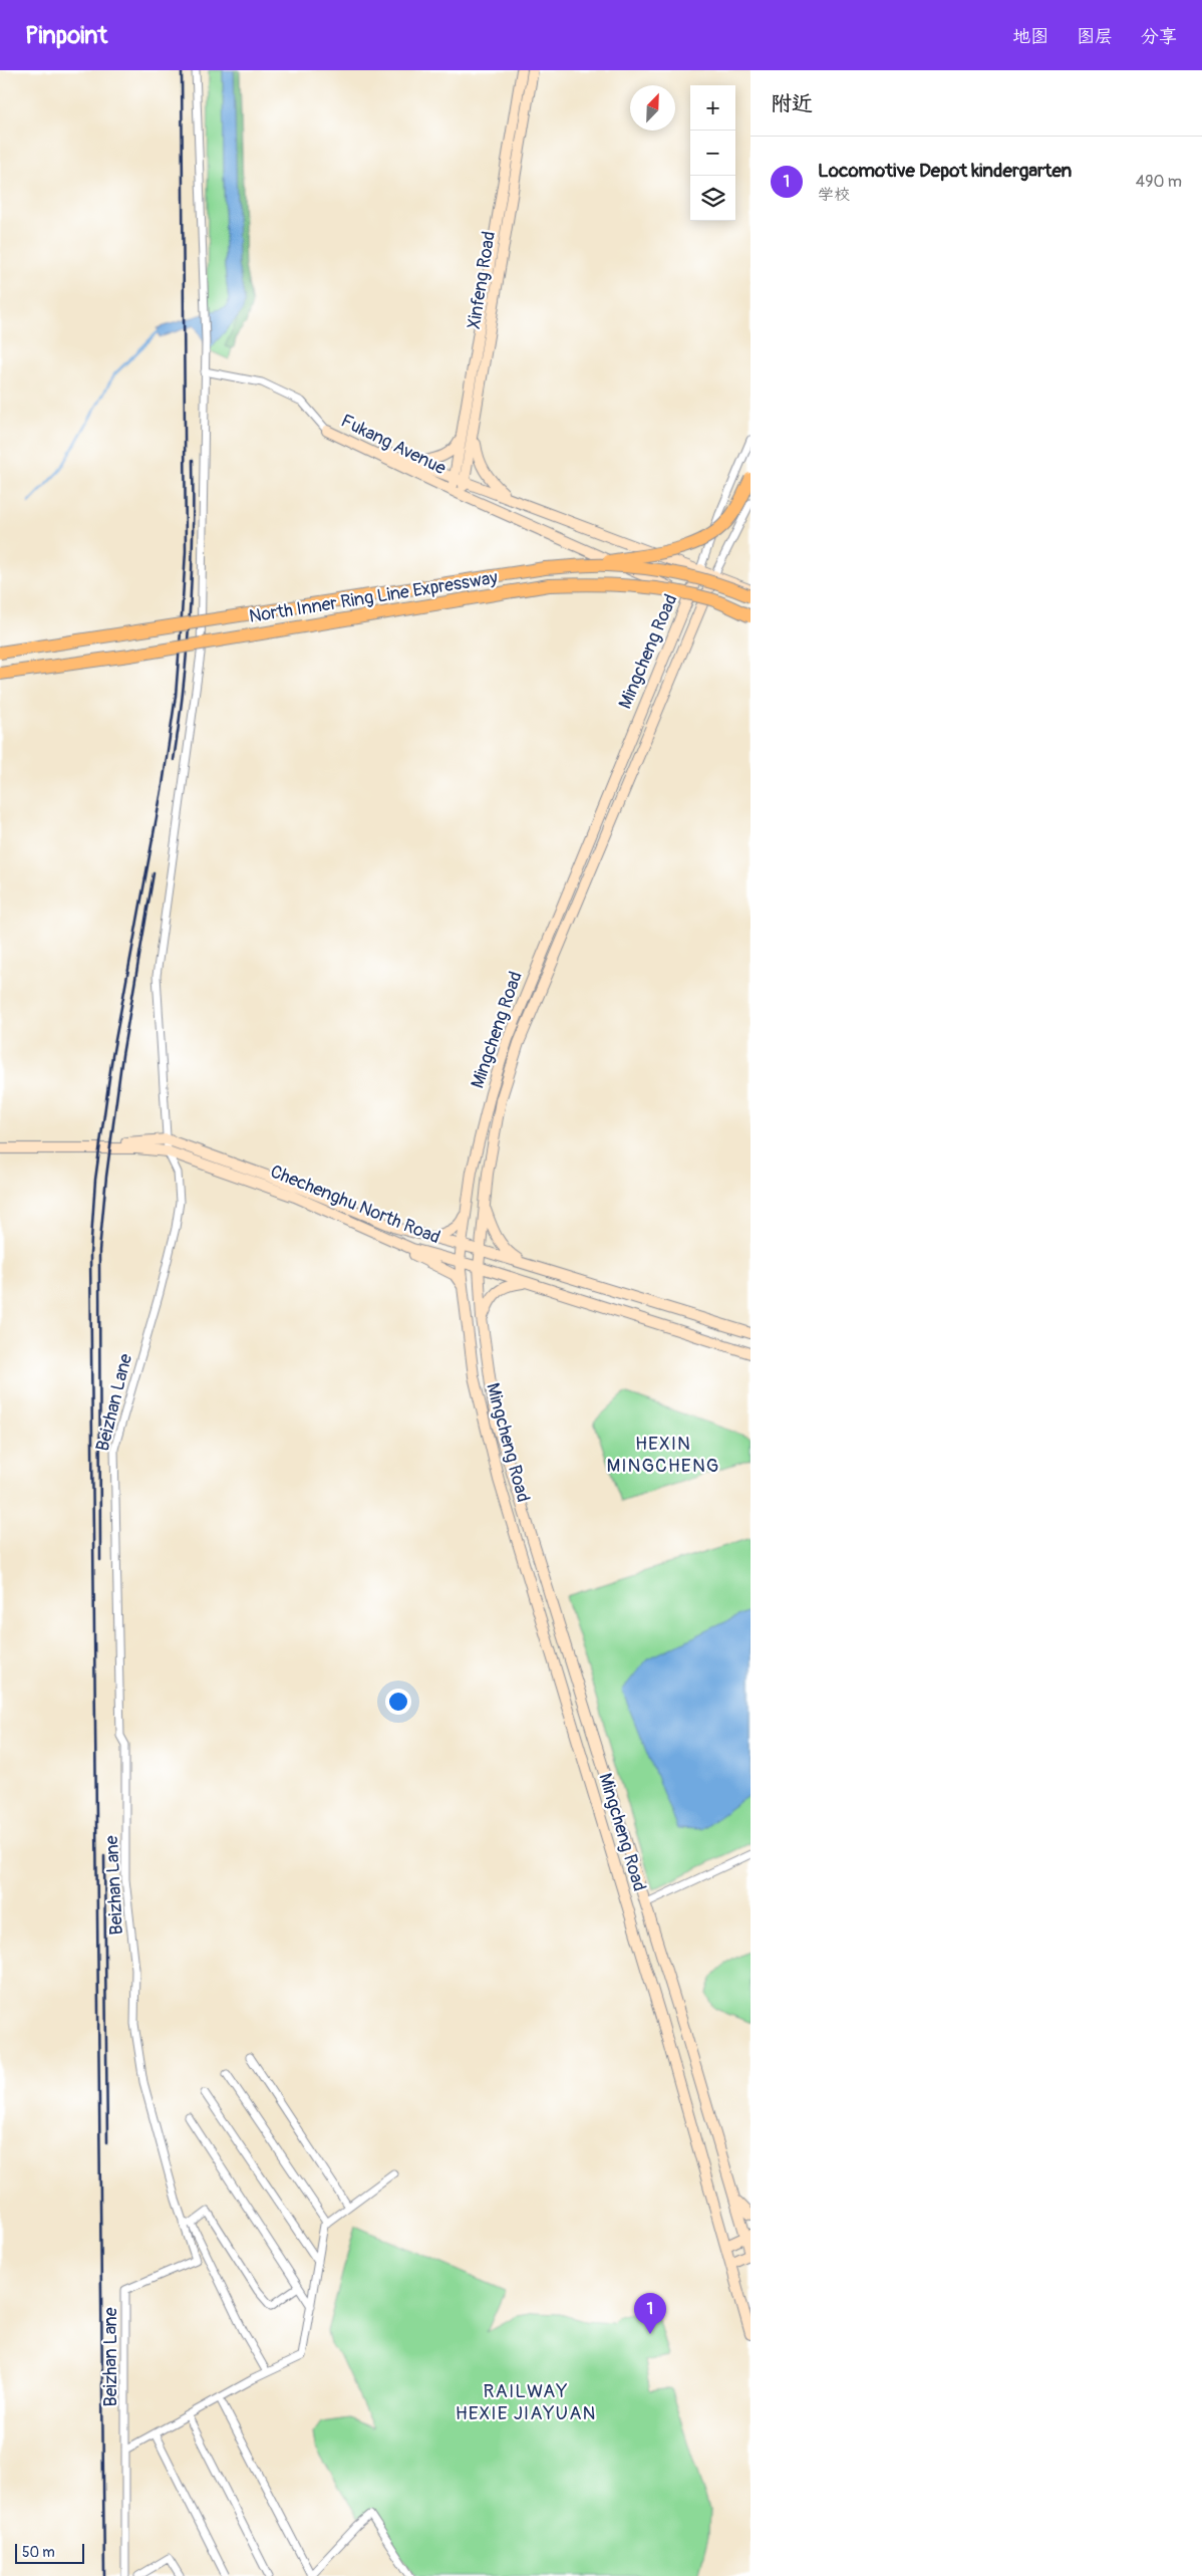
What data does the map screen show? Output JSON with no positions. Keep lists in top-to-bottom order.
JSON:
{
  "streets": {
    "highway": ["North Inner Ring Line Expressway"],
    "main road": [
      "Xinfeng Road",
      "Fukang Avenue",
      "Mingcheng Road",
      "Chechenghu North Road"
    ],
    "street": ["Beizhan Lane"]
  },
  "crossings": [
    ["Xinfeng Road", "Fukang Avenue"],
    ["Fukang Avenue", "Mingcheng Road"],
    ["Mingcheng Road", "Chechenghu North Road"],
    ["Chechenghu North Road", "Beizhan Lane"]
  ],
  "districts": ["HEXIN MINGCHENG", "RAILWAY HEXIE JIAYUAN"],
  "scale_bar": "50 m",
  "north": "top right",
  "page": {
    "header": "Pinpoint",
    "nav": ["地图", "图层", "分享"],
    "heading": "附近",
    "map_buttons": ["+", "−"],
    "list": [
      {
        "mark": "1",
        "name": "Locomotive Depot kindergarten",
        "note": "学校",
        "value": "490 m"
      }
    ],
    "pins": "1",
    "scale": "50 m"
  }
}
